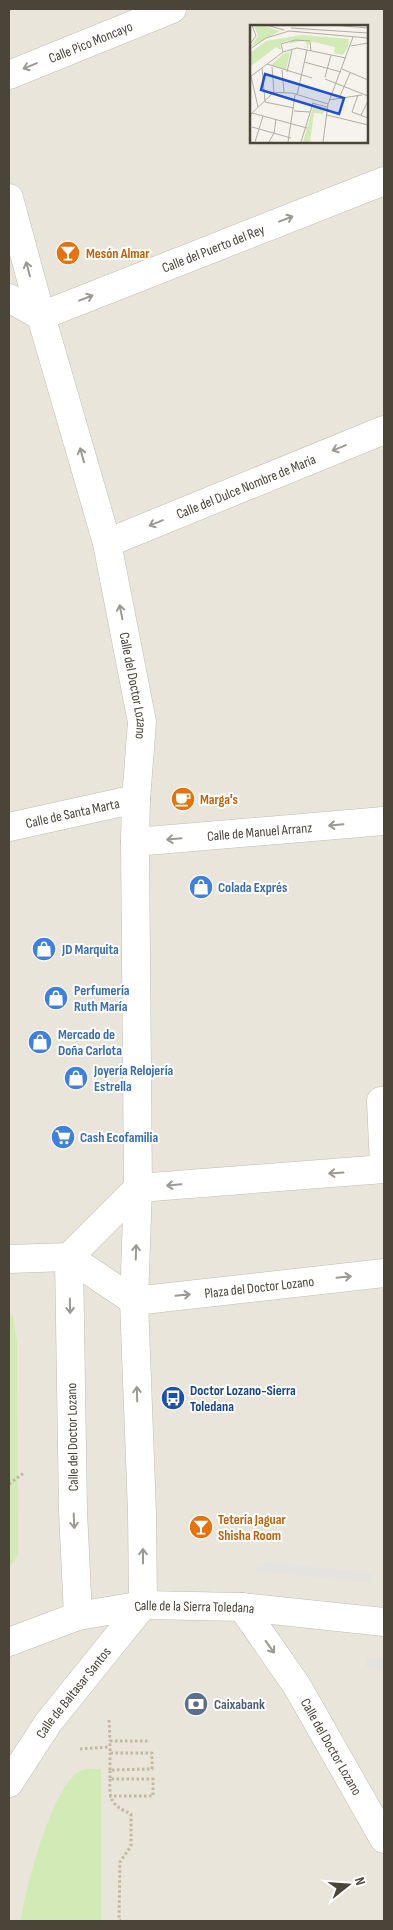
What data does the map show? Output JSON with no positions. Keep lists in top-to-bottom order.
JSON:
{
  "streets": {
    "street": [
      "Calle Pico Moncayo",
      "Calle del Puerto del Rey",
      "Calle del Dulce Nombre de María",
      "Calle del Doctor Lozano",
      "Calle de Santa Marta",
      "Calle de Manuel Arranz",
      "Plaza del Doctor Lozano",
      "Calle de la Sierra Toledana",
      "Calle de Baltasar Santos"
    ]
  },
  "crossings": [
    ["Calle del Puerto del Rey", "Calle del Doctor Lozano"],
    ["Calle del Dulce Nombre de María", "Calle del Doctor Lozano"],
    ["Calle del Doctor Lozano", "Calle de Santa Marta"],
    ["Calle del Doctor Lozano", "Calle de Manuel Arranz"],
    ["Calle del Doctor Lozano", "Plaza del Doctor Lozano"],
    ["Calle del Doctor Lozano", "Calle de la Sierra Toledana"],
    ["Calle del Doctor Lozano", "Calle de Baltasar Santos"],
    ["Calle de la Sierra Toledana", "Calle de Baltasar Santos"]
  ],
  "one_way": [
    "Calle Pico Moncayo",
    "Calle del Puerto del Rey",
    "Calle del Dulce Nombre de María",
    "Calle de Manuel Arranz"
  ],
  "places": {
    "bar": ["Mesón Almar", "Tetería Jaguar Shisha Room"],
    "cafe": ["Marga's"],
    "shop": [
      "Colada Exprés",
      "JD Marquita",
      "Perfumería Ruth María",
      "Mercado de Doña Carlota",
      "Joyería Relojería Estrella"
    ],
    "supermarket": ["Cash Ecofamilia"],
    "bus stop": ["Doctor Lozano-Sierra Toledana"],
    "bank": ["Caixabank"]
  },
  "north": "right"
}
